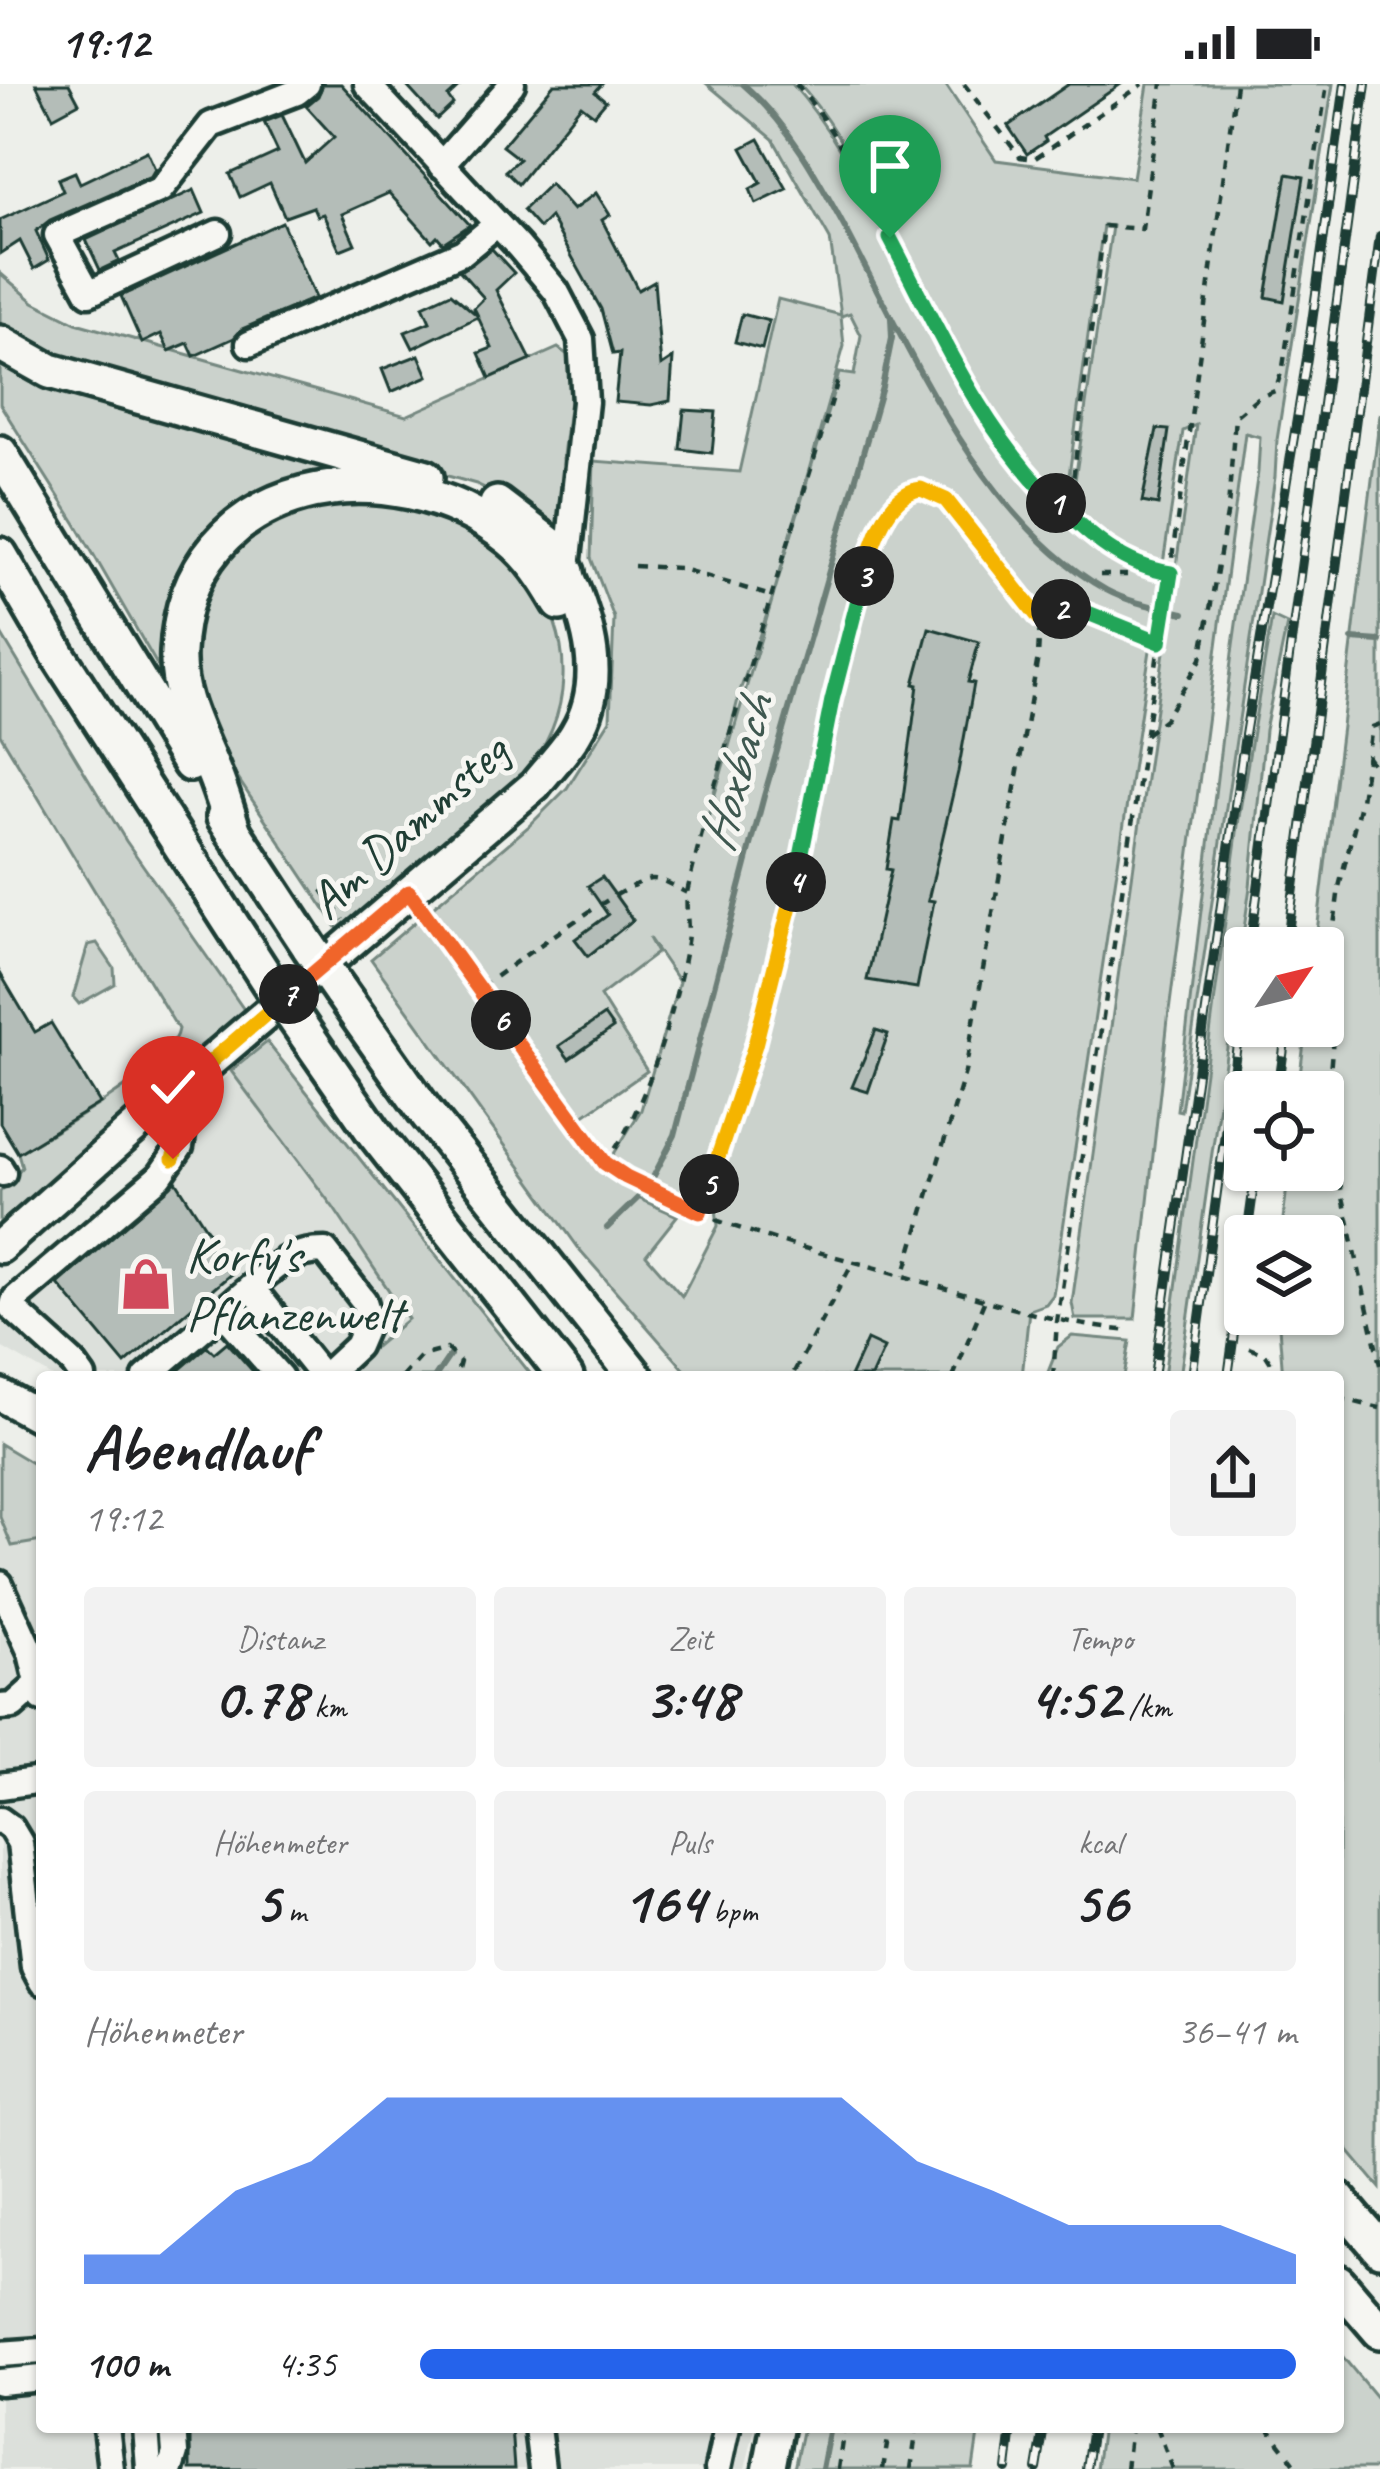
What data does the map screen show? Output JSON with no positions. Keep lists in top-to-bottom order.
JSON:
{
  "streets": {
    "main road": ["Am Dammsteg"]
  },
  "water": ["Hoxbach"],
  "places": {
    "shop": ["Korfy's Pflanzenwelt"]
  },
  "north": "top right",
  "page": {
    "status": "19:12",
    "pins": [
      "1",
      "3",
      "2",
      "4",
      "7",
      "6",
      "5"
    ],
    "heading": ["Abendlauf", "19:12"],
    "stats": [
      ["Distanz", "0.78 km"],
      ["Zeit", "3:48"],
      ["Tempo", "4:52 /km"],
      ["Höhenmeter", "5 m"],
      ["Puls", "164 bpm"],
      ["kcal", "56"]
    ],
    "chart": ["Höhenmeter", "36–41 m"],
    "list": [
      {
        "name": "100 m",
        "note": "4:35"
      }
    ]
  }
}
